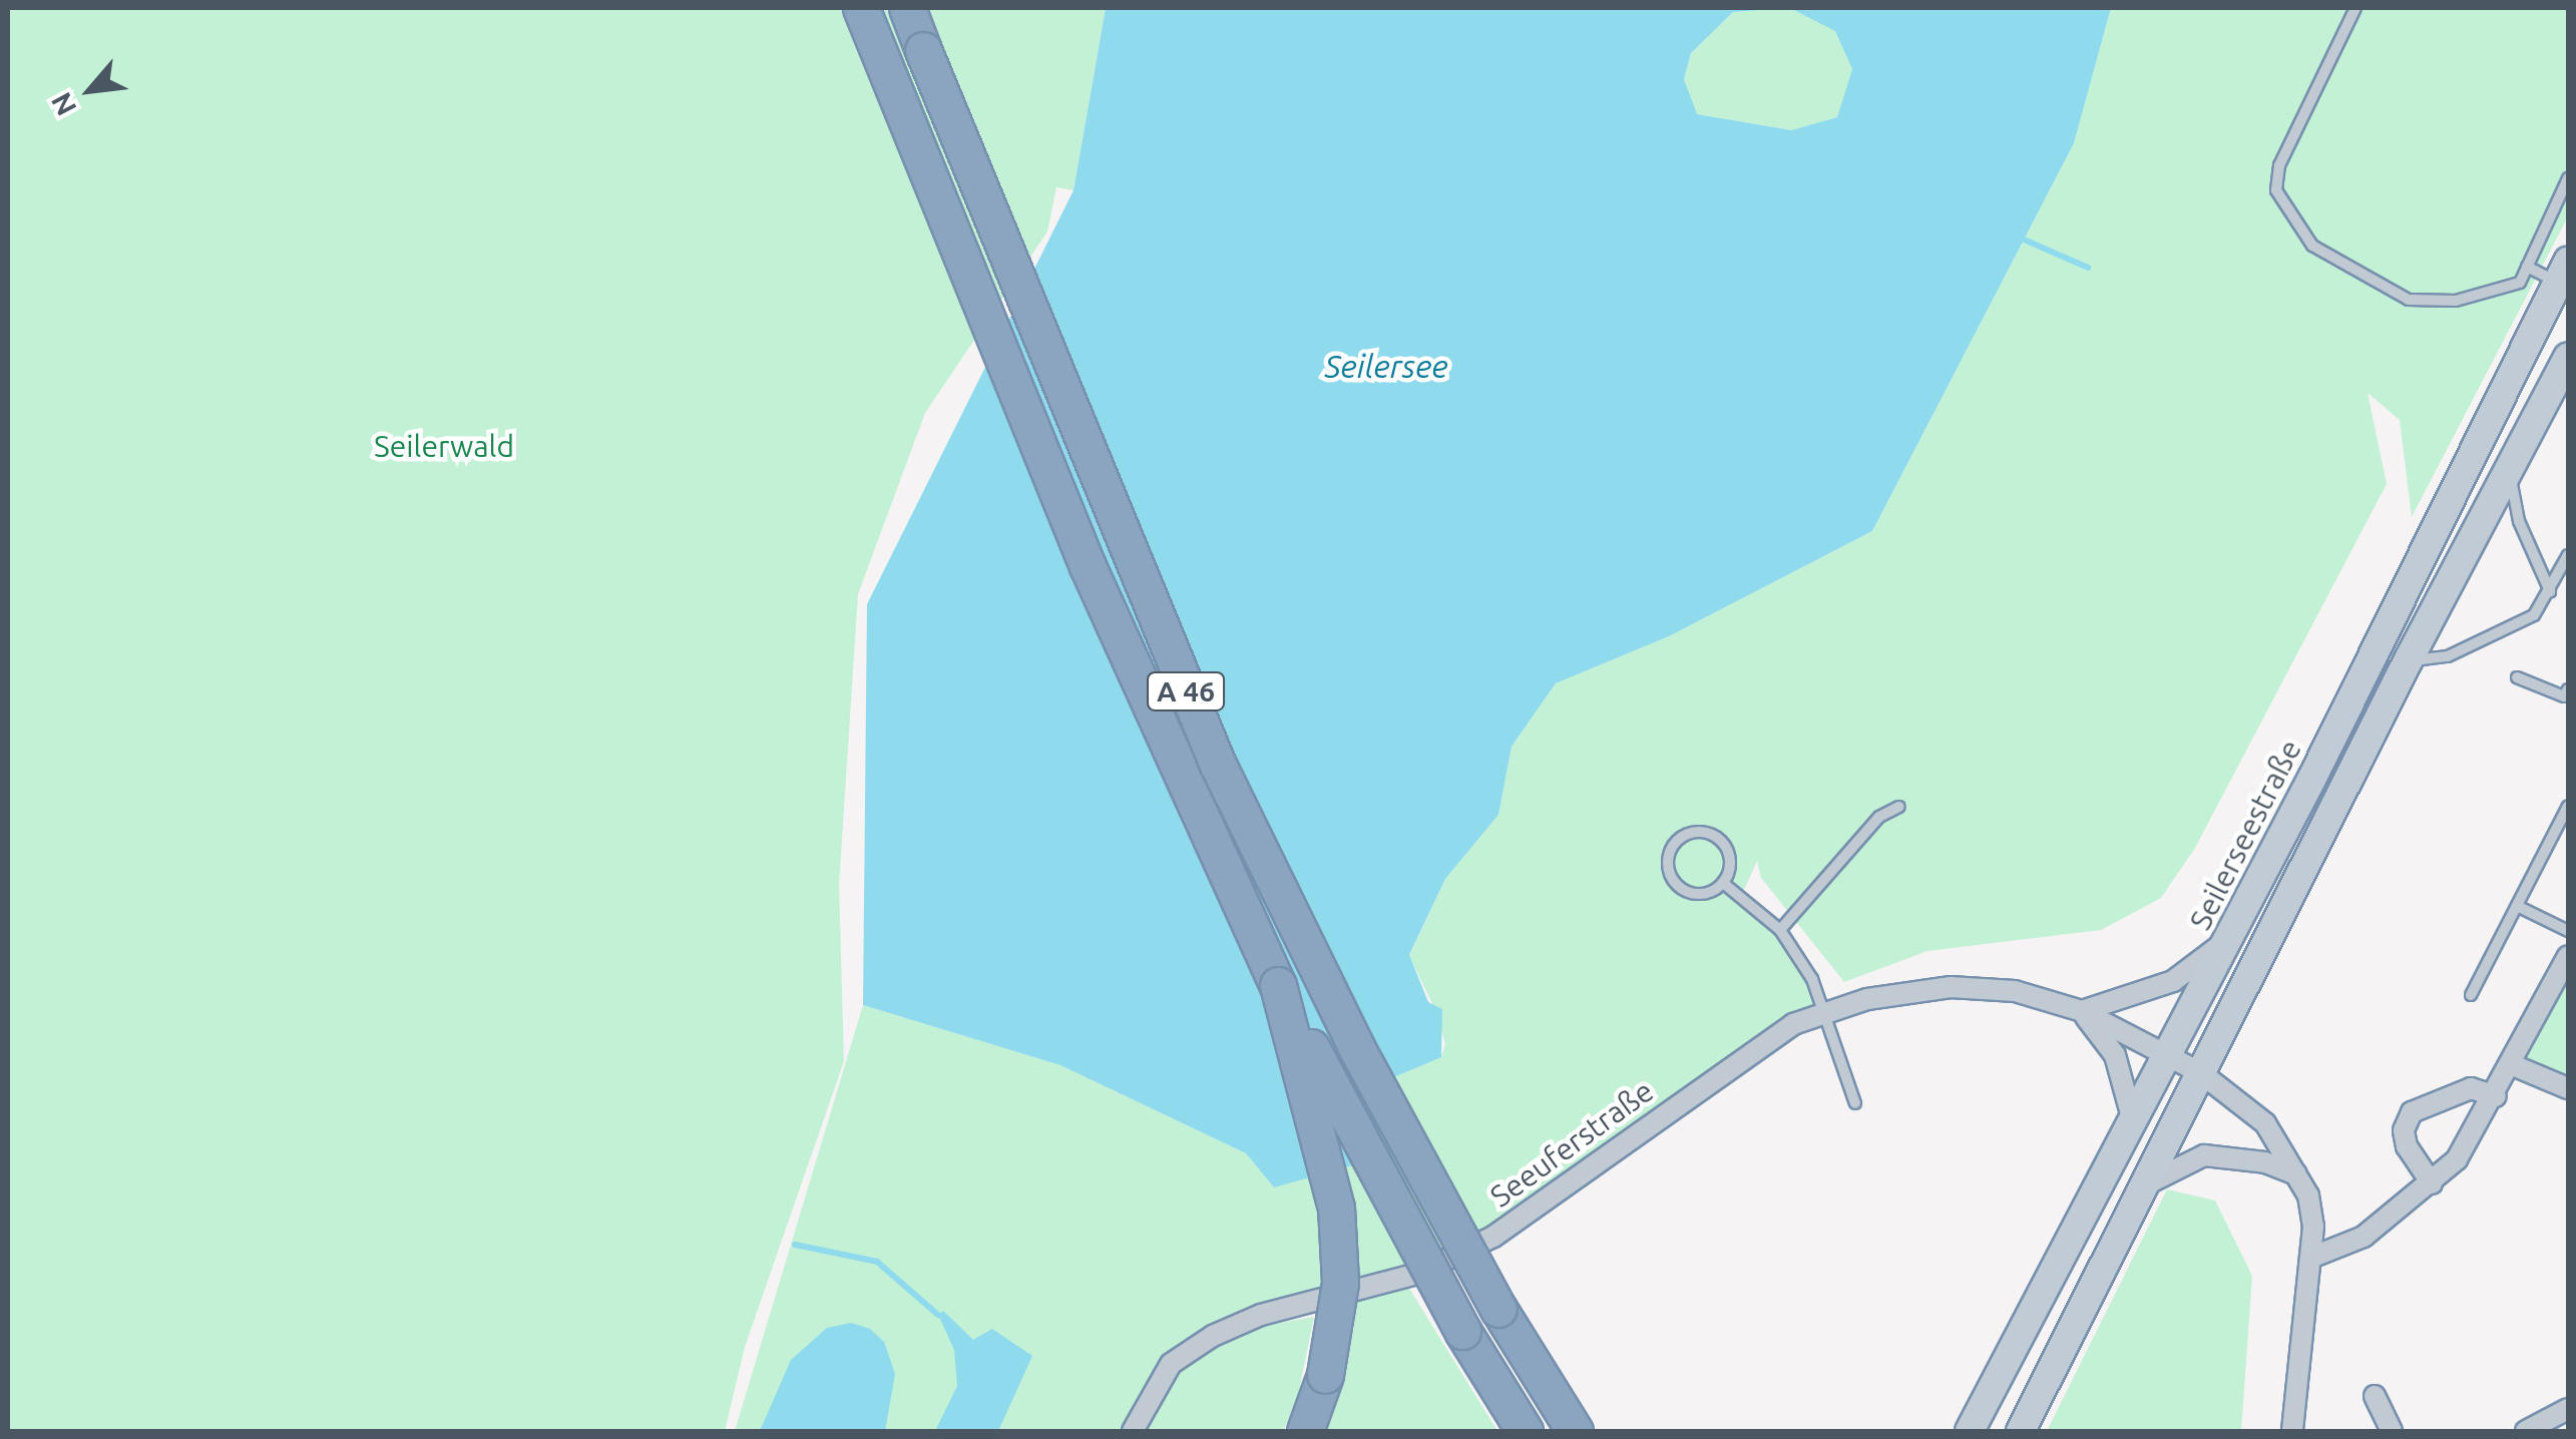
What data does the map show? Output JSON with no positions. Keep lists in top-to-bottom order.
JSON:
{
  "streets": {
    "highway": ["A 46"],
    "main road": ["Seilerseestraße"],
    "street": ["Seeuferstraße"]
  },
  "crossings": [
    ["Seilerseestraße", "Seeuferstraße"]
  ],
  "water": ["Seilersee"],
  "parks": ["Seilerwald"],
  "north": "bottom left"
}
